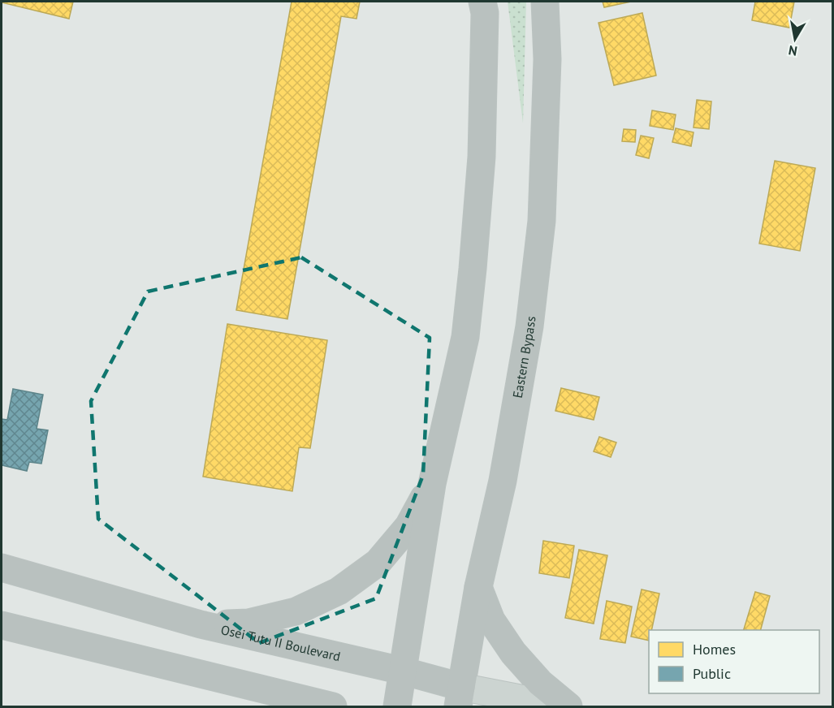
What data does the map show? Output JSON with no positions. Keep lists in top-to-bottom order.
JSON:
{
  "streets": {
    "highway": ["Eastern Bypass", "Osei Tutu II Boulevard"]
  },
  "crossings": [
    ["Eastern Bypass", "Osei Tutu II Boulevard"]
  ],
  "legend": ["Homes", "Public"],
  "north": "bottom"
}
